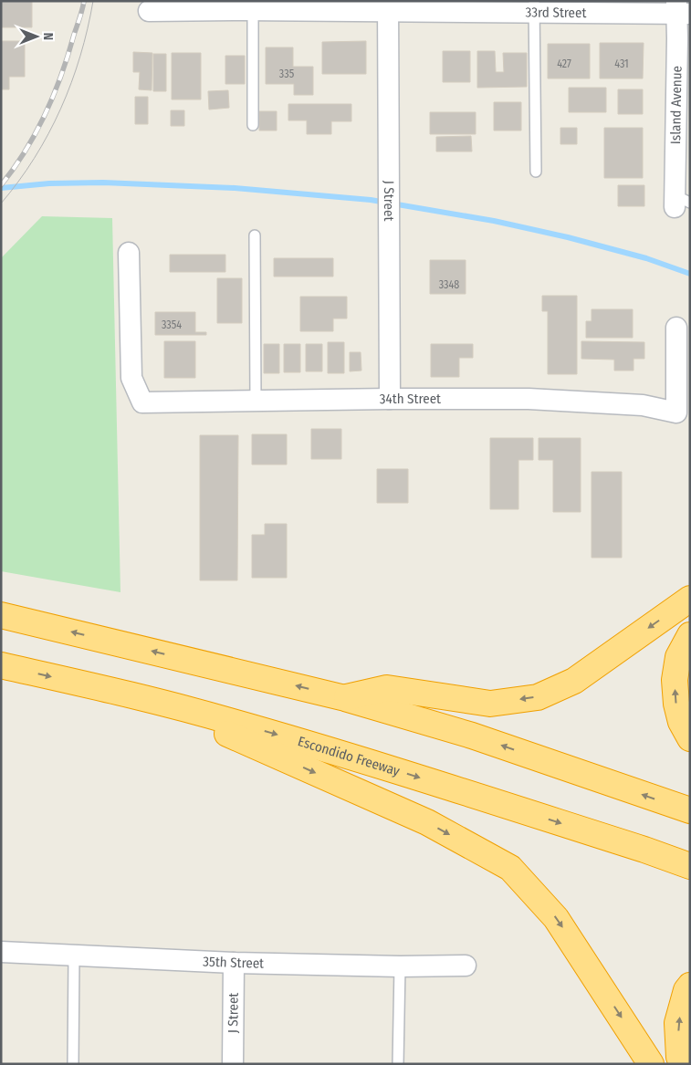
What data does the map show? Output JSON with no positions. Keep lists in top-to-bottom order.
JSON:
{
  "streets": {
    "highway": ["Escondido Freeway"],
    "street": [
      "33rd Street",
      "Island Avenue",
      "J Street",
      "34th Street",
      "35th Street"
    ]
  },
  "crossings": [
    ["33rd Street", "Island Avenue"],
    ["33rd Street", "J Street"],
    ["J Street", "34th Street"],
    ["J Street", "35th Street"]
  ],
  "house_numbers": [
    "427",
    "431",
    "335",
    "3348",
    "3354"
  ],
  "north": "right"
}
